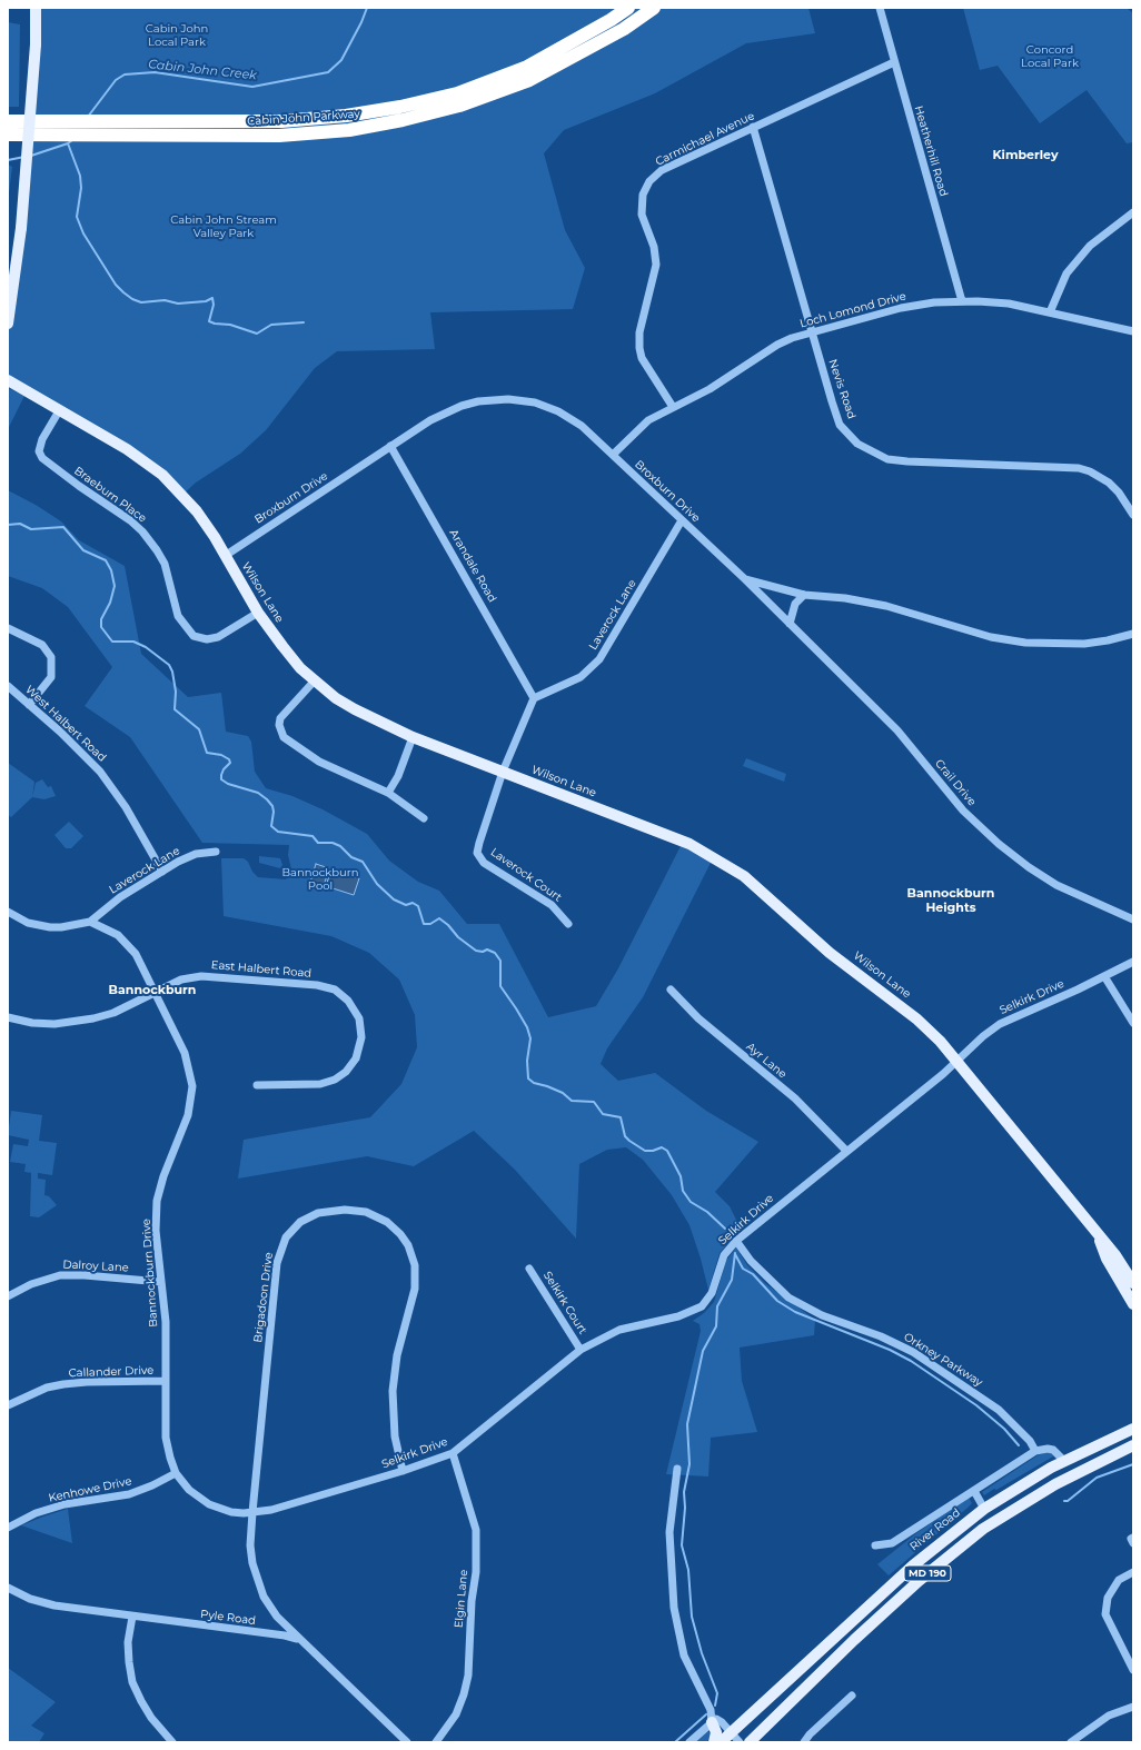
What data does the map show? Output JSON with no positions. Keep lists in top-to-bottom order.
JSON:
{
  "streets": {
    "highway": ["Cabin John Parkway"],
    "main road": ["Wilson Lane", "River Road", "MD 190"],
    "street": [
      "Carmichael Avenue",
      "Heatherhill Road",
      "Loch Lomond Drive",
      "Nevis Road",
      "Broxburn Drive",
      "Braeburn Place",
      "Arandale Road",
      "Laverock Lane",
      "West Halbert Road",
      "Crail Drive",
      "Laverock Court",
      "East Halbert Road",
      "Selkirk Drive",
      "Ayr Lane",
      "Dalroy Lane",
      "Bannockburn Drive",
      "Brigadoon Drive",
      "Selkirk Court",
      "Orkney Parkway",
      "Callander Drive",
      "Kenhowe Drive",
      "Elgin Lane",
      "Pyle Road"
    ]
  },
  "crossings": [
    ["Carmichael Avenue", "Heatherhill Road"],
    ["Carmichael Avenue", "Loch Lomond Drive"],
    ["Carmichael Avenue", "Nevis Road"],
    ["Heatherhill Road", "Loch Lomond Drive"],
    ["Loch Lomond Drive", "Nevis Road"],
    ["Loch Lomond Drive", "Broxburn Drive"],
    ["Broxburn Drive", "Arandale Road"],
    ["Broxburn Drive", "Wilson Lane"],
    ["Broxburn Drive", "Laverock Lane"],
    ["Broxburn Drive", "Crail Drive"],
    ["Braeburn Place", "Wilson Lane"],
    ["Arandale Road", "Laverock Lane"],
    ["Wilson Lane", "Laverock Court"],
    ["Wilson Lane", "Selkirk Drive"],
    ["Laverock Lane", "West Halbert Road"],
    ["Laverock Lane", "Bannockburn Drive"],
    ["East Halbert Road", "Bannockburn Drive"],
    ["Selkirk Drive", "Ayr Lane"],
    ["Selkirk Drive", "Bannockburn Drive"],
    ["Selkirk Drive", "Brigadoon Drive"],
    ["Selkirk Drive", "Selkirk Court"],
    ["Selkirk Drive", "Orkney Parkway"],
    ["Selkirk Drive", "Elgin Lane"],
    ["Dalroy Lane", "Bannockburn Drive"],
    ["Bannockburn Drive", "Brigadoon Drive"],
    ["Bannockburn Drive", "Callander Drive"],
    ["Bannockburn Drive", "Kenhowe Drive"],
    ["Brigadoon Drive", "Pyle Road"],
    ["Orkney Parkway", "River Road"]
  ],
  "districts": ["Kimberley", "Bannockburn Heights", "Bannockburn"],
  "water": ["Cabin John Creek"],
  "parks": [
    "Cabin John Local Park",
    "Concord Local Park",
    "Cabin John Stream Valley Park",
    "Bannockburn Pool"
  ]
}
